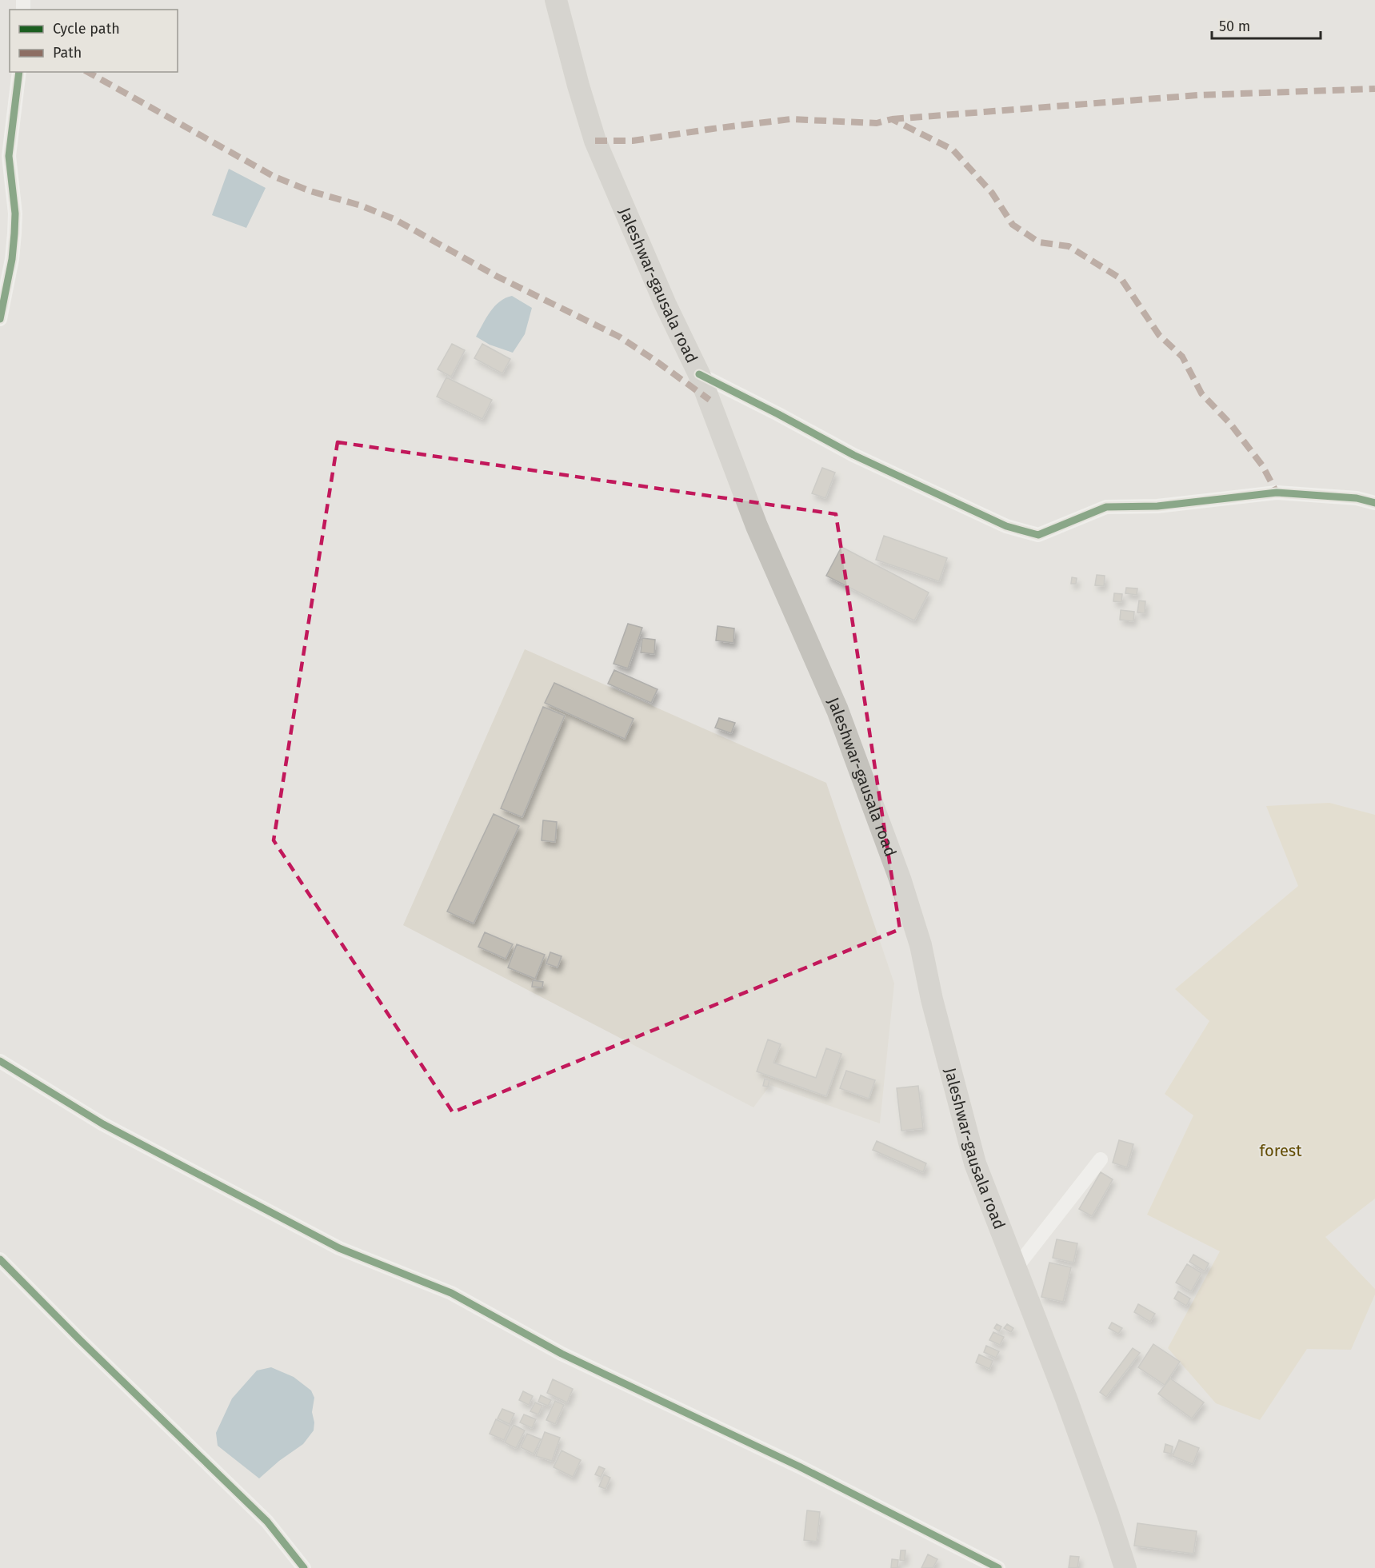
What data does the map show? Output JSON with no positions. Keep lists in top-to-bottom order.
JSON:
{
  "streets": {
    "main road": ["Jaleshwar-gausala road"]
  },
  "parks": ["forest"],
  "legend": ["Cycle path", "Path"],
  "scale_bar": "50 m"
}
